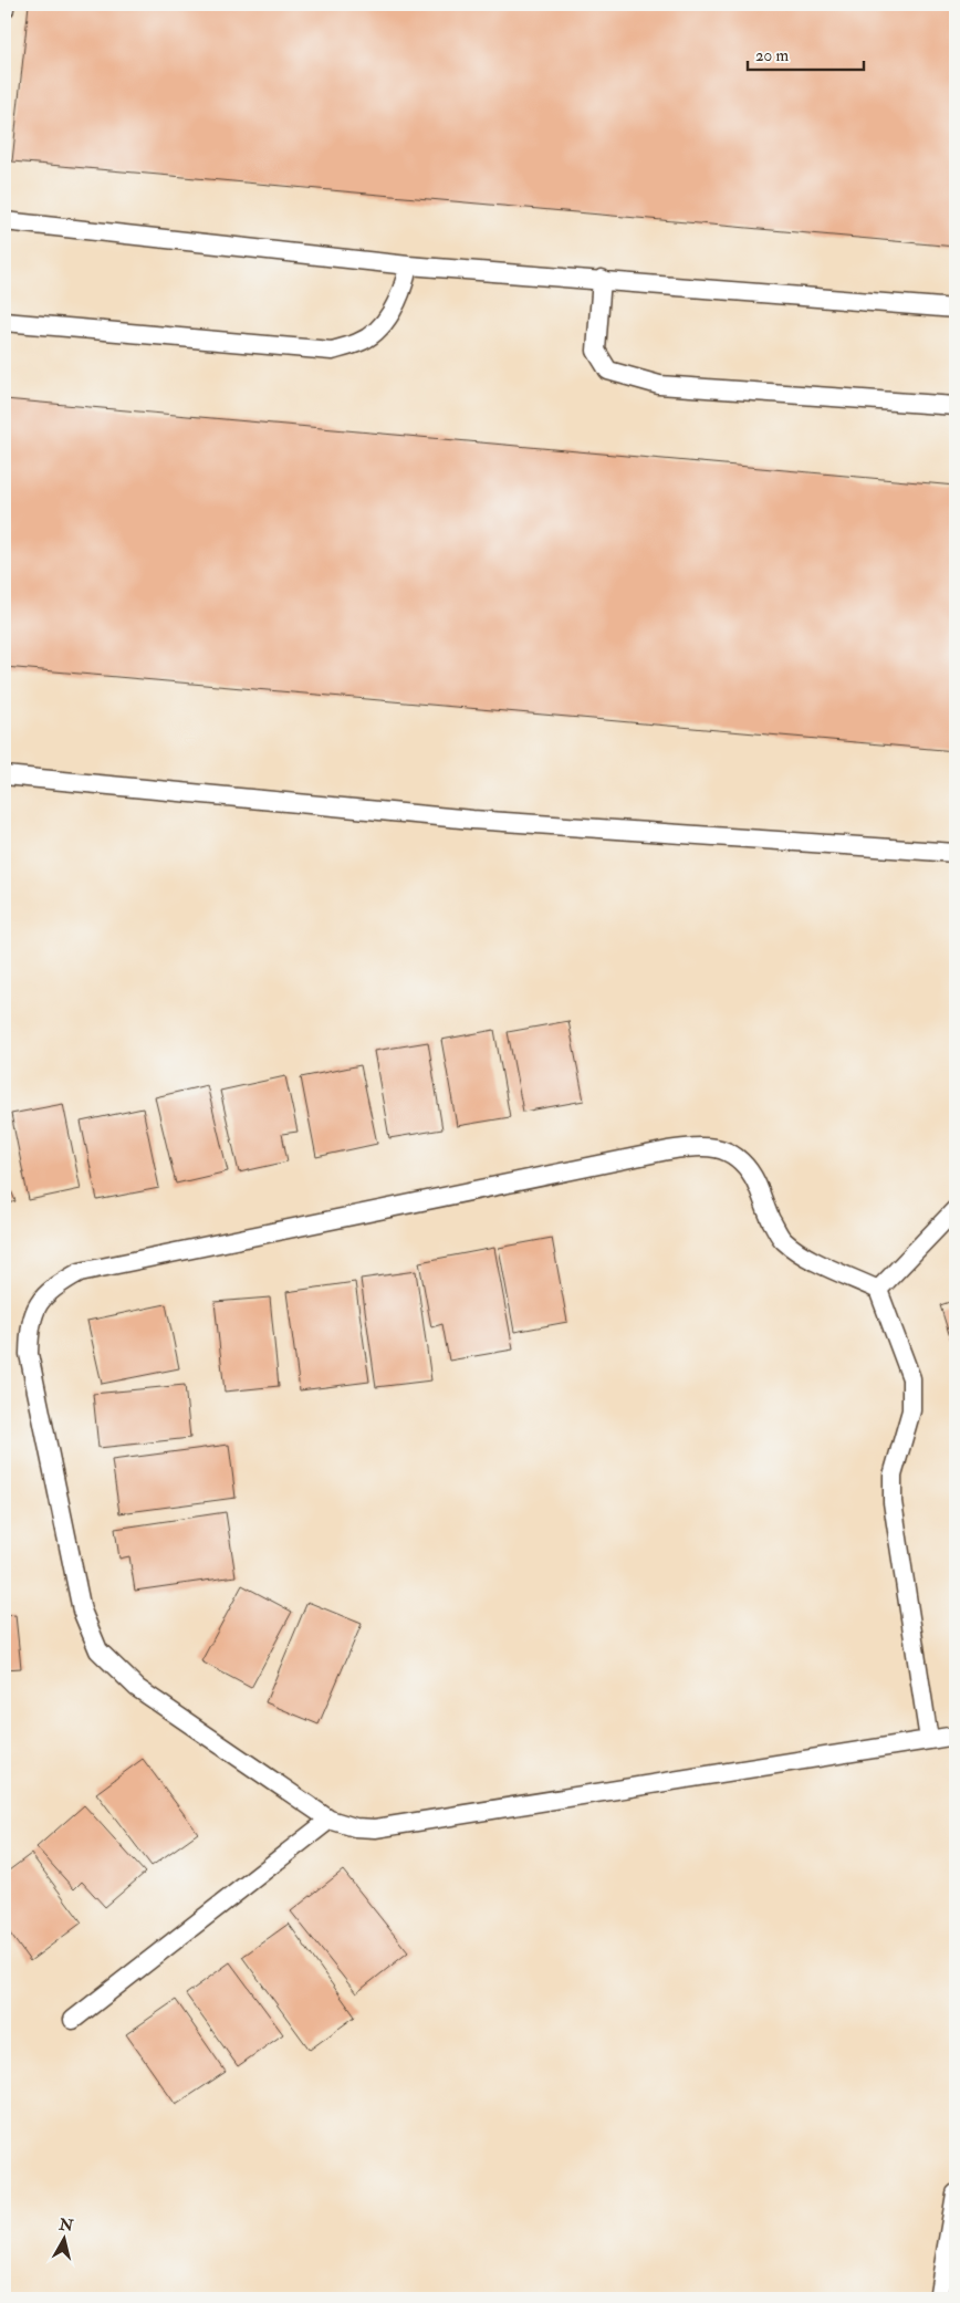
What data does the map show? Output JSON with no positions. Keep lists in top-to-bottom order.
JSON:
{
  "scale_bar": "20 m",
  "north": "top"
}
